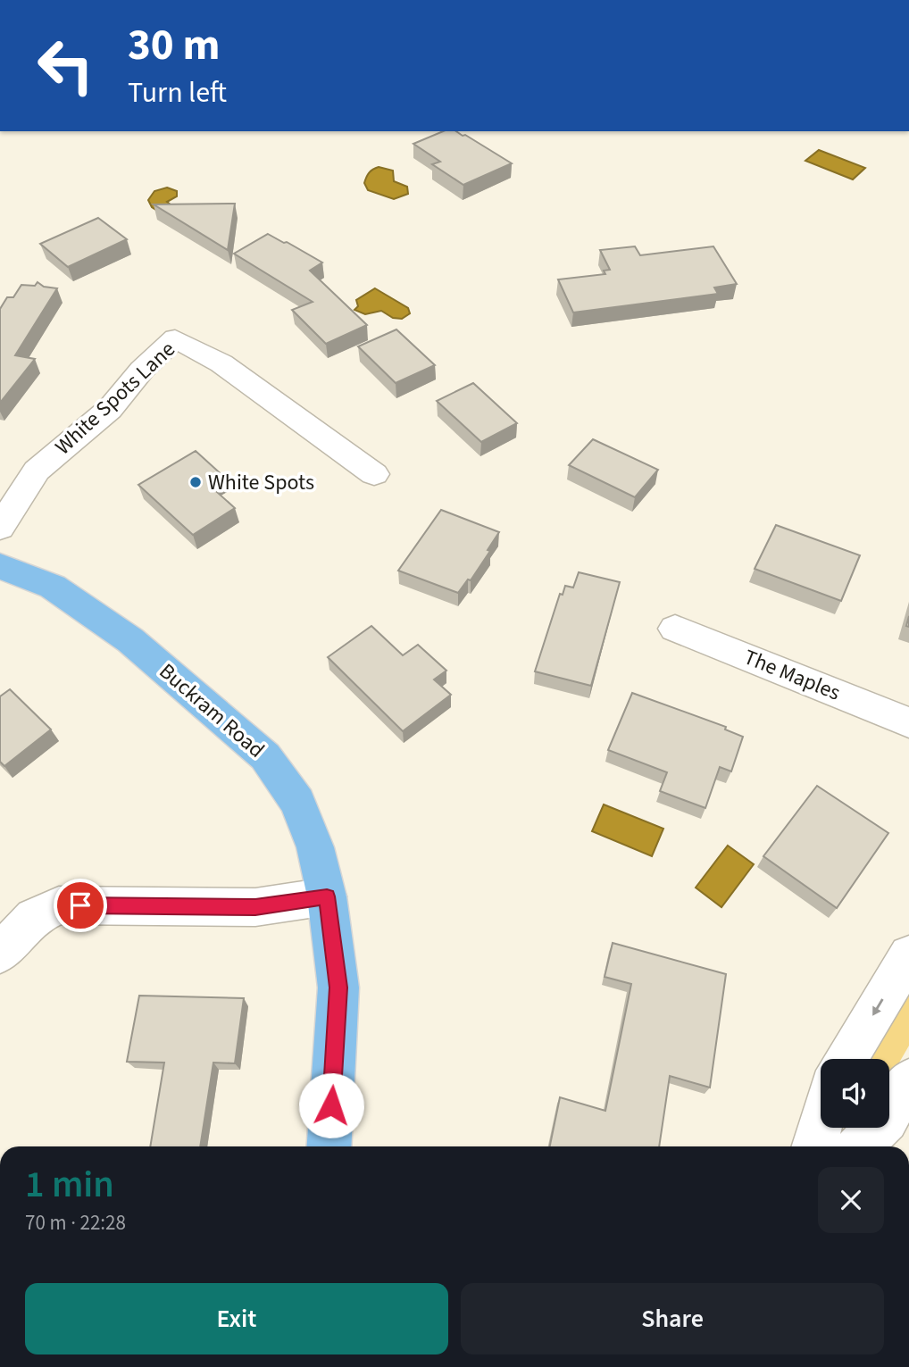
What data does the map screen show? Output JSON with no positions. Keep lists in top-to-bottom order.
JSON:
{
  "streets": {
    "main road": ["Buckram Road"],
    "street": ["White Spots Lane", "The Maples"]
  },
  "places": ["White Spots"],
  "page": {
    "turn": ["30 m", "Turn left"],
    "heading": ["1 min", "70 m · 22:28"],
    "buttons": ["Exit", "Share"]
  }
}
